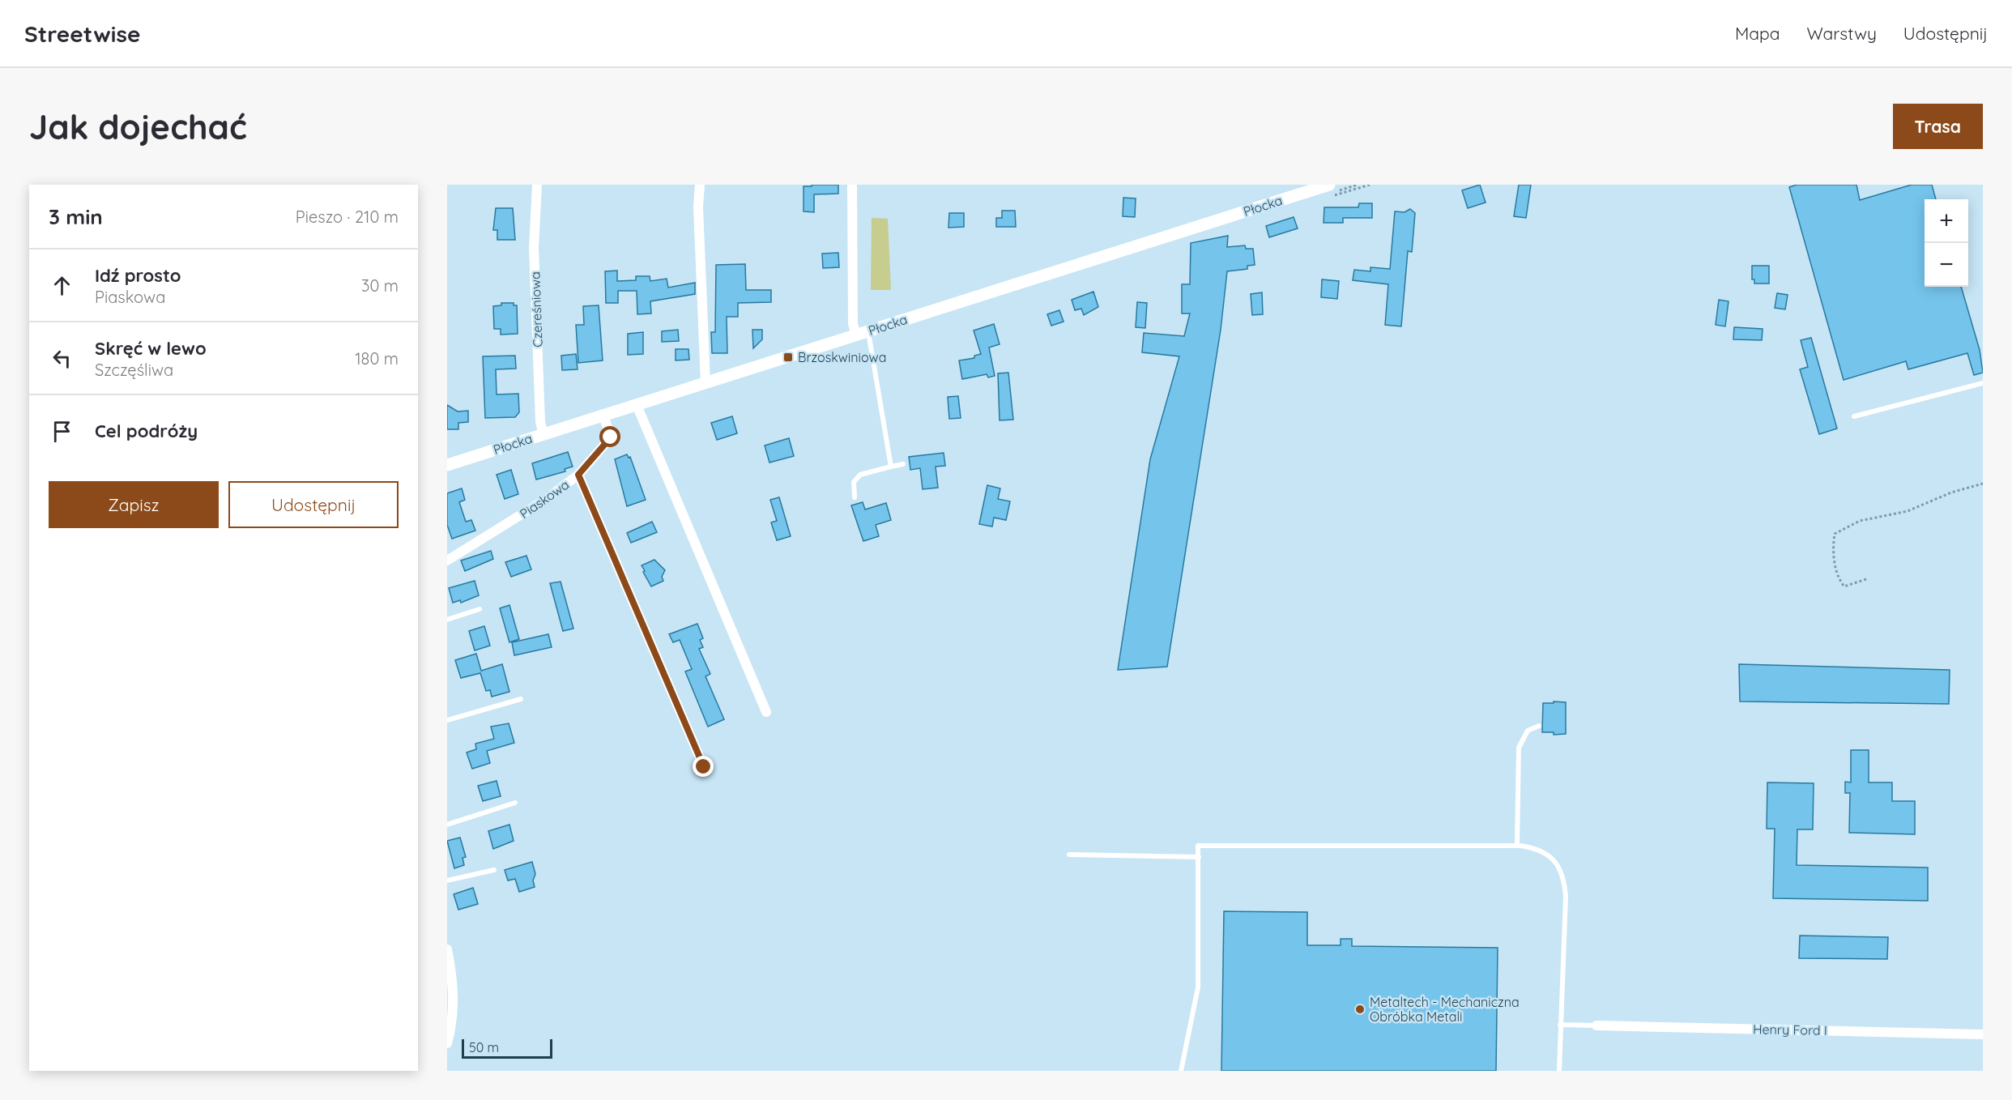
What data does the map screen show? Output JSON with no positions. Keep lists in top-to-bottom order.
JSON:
{
  "streets": {
    "street": [
      "Płocka",
      "Czereśniowa",
      "Piaskowa",
      "Henry Ford I"
    ]
  },
  "crossings": [
    ["Płocka", "Czereśniowa"],
    ["Płocka", "Piaskowa"]
  ],
  "places": {
    "transit": ["Brzoskwiniowa"],
    "other": ["Metaltech - Mechaniczna Obróbka Metali"]
  },
  "scale_bar": "50 m",
  "page": {
    "header": "Streetwise",
    "nav": ["Mapa", "Warstwy", "Udostępnij"],
    "buttons": [
      "Trasa",
      ["Zapisz", "Udostępnij"]
    ],
    "title": "Jak dojechać",
    "heading": ["3 min", "Pieszo · 210 m"],
    "map_buttons": ["+", "−"],
    "list": [
      ["Idź prosto", "Piaskowa", "30 m"],
      ["Skręć w lewo", "Szczęśliwa", "180 m"],
      "Cel podróży"
    ],
    "scale": "50 m"
  }
}
